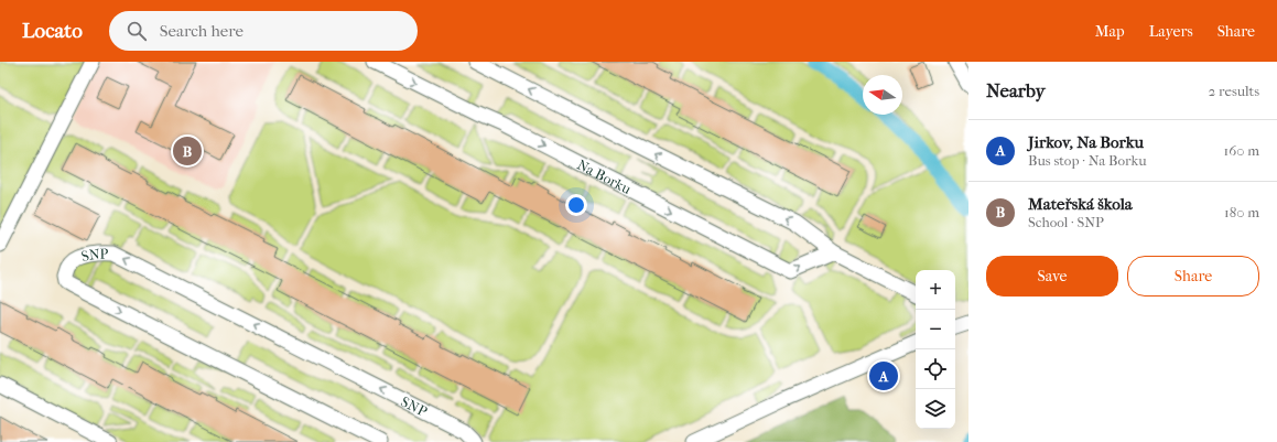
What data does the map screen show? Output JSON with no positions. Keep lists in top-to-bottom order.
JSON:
{
  "streets": {
    "street": ["Na Borku", "SNP"]
  },
  "north": "left",
  "page": {
    "header": "Locato",
    "search": "Search here",
    "nav": ["Map", "Layers", "Share"],
    "heading": ["Nearby", "2 results"],
    "list": [
      {
        "mark": "A",
        "name": "Jirkov, Na Borku",
        "note": "Bus stop · Na Borku",
        "value": "160 m"
      },
      {
        "mark": "B",
        "name": "Mateřská škola",
        "note": "School · SNP",
        "value": "180 m"
      }
    ],
    "pins": ["B", "A"],
    "buttons": ["Save", "Share"],
    "map_buttons": ["+", "−"]
  }
}
